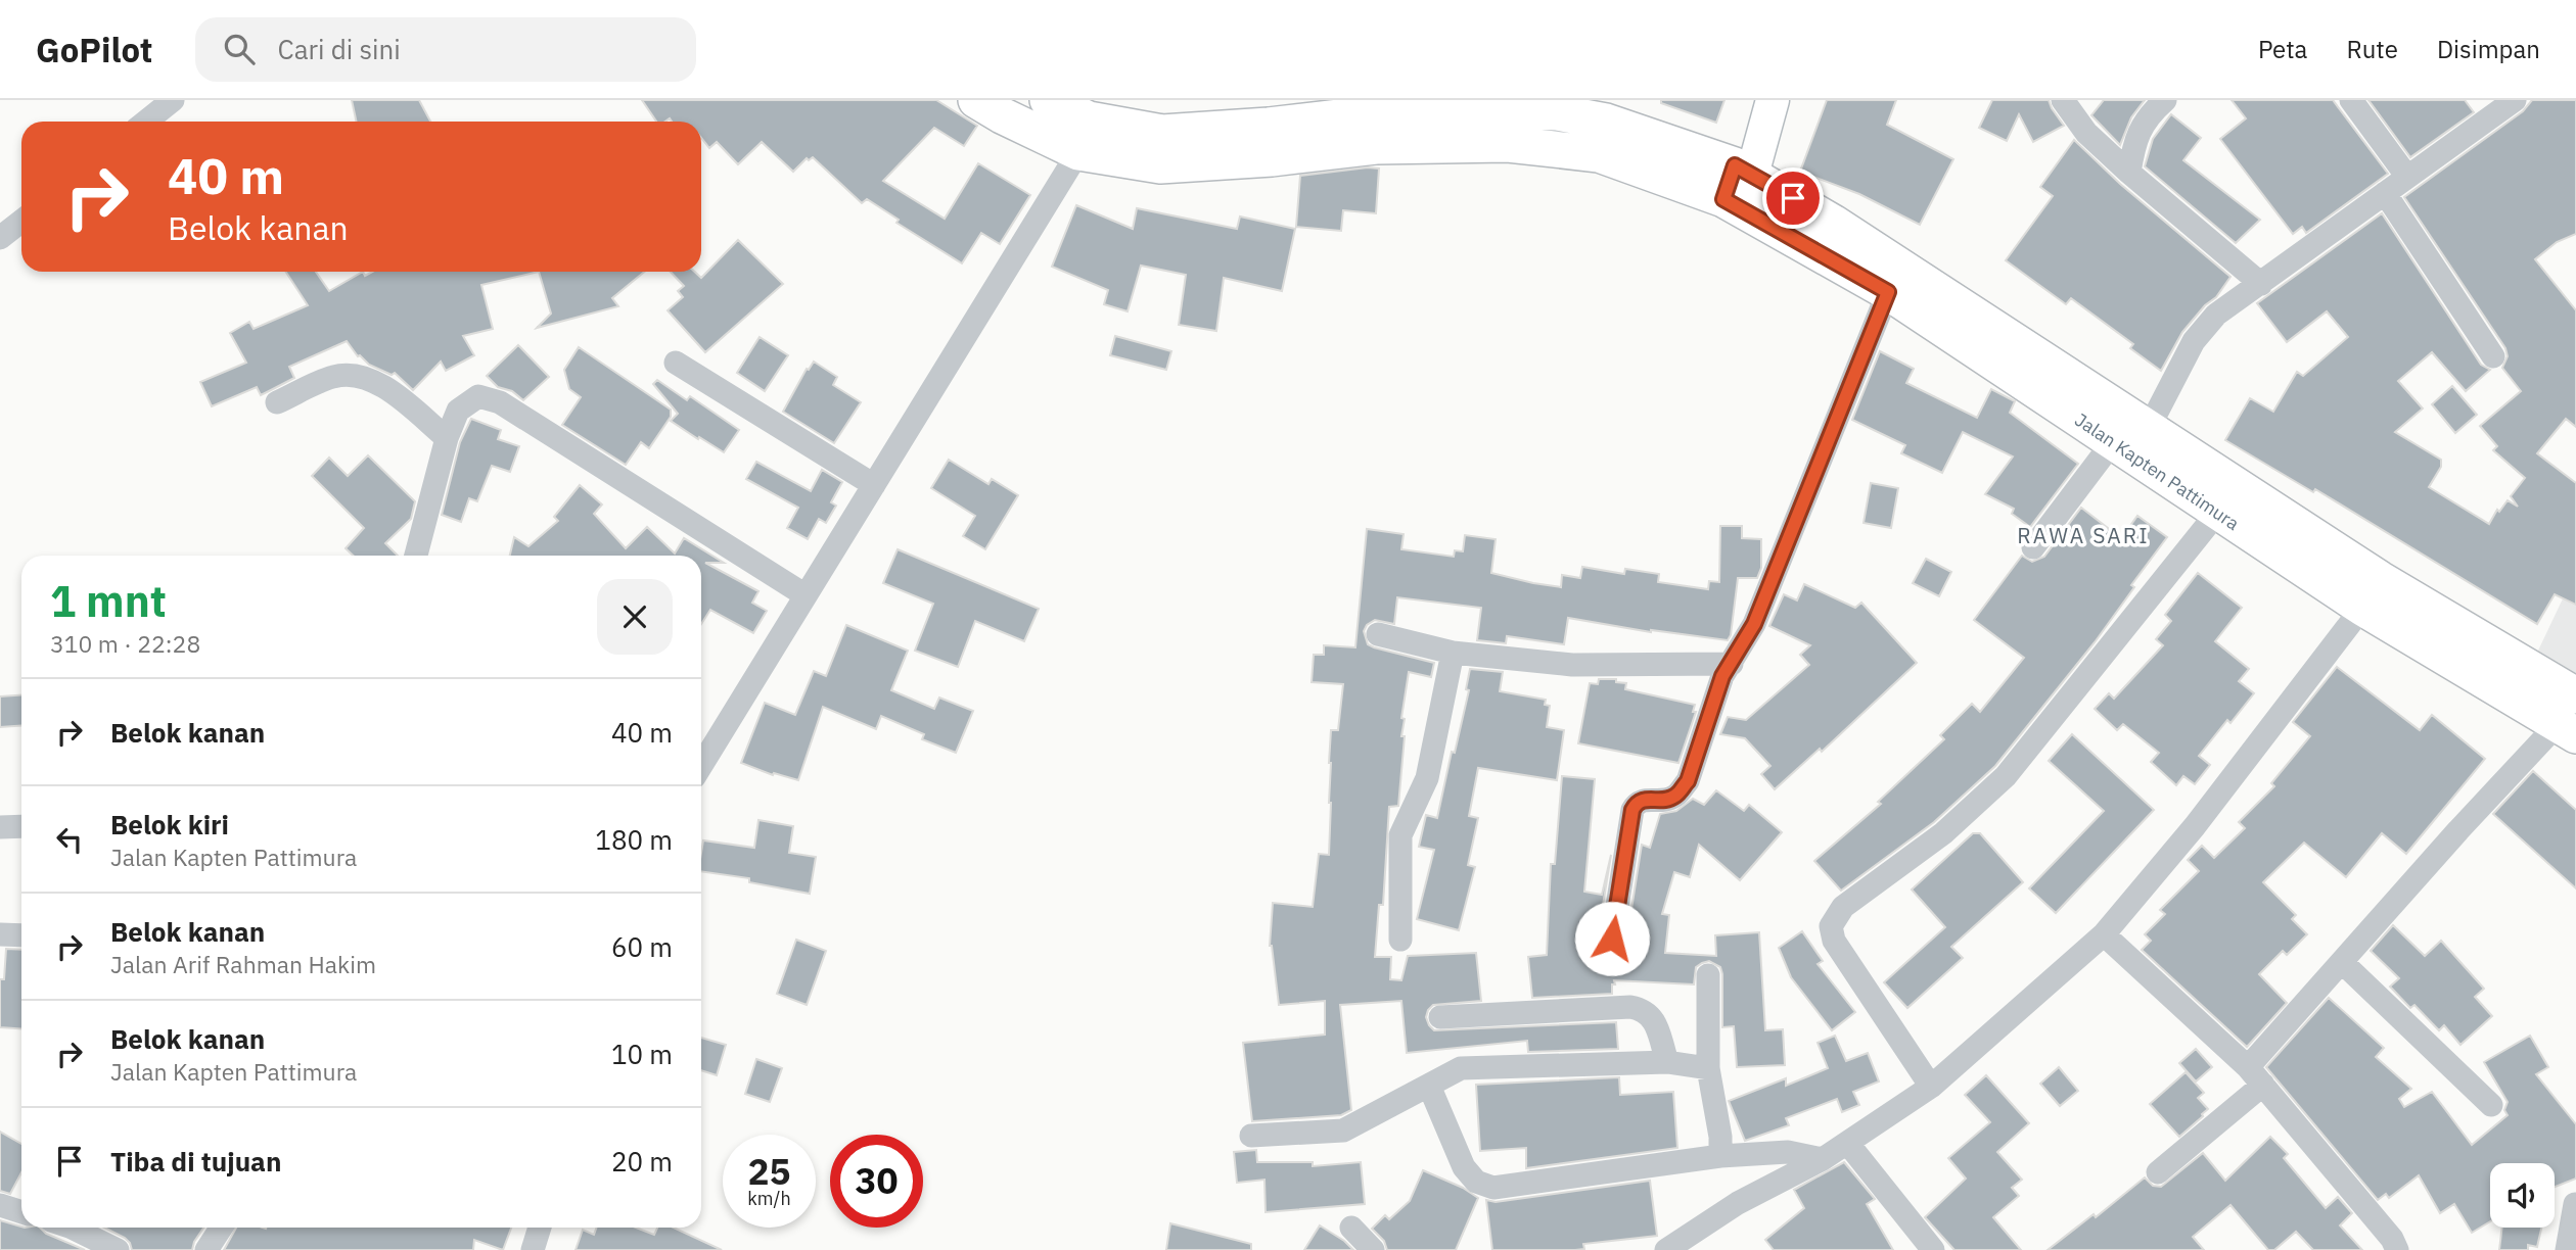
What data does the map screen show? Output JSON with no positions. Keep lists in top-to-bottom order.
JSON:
{
  "streets": {
    "main road": ["Jalan Kapten Pattimura"]
  },
  "districts": ["RAWA SARI"],
  "page": {
    "header": "GoPilot",
    "search": "Cari di sini",
    "nav": ["Peta", "Rute", "Disimpan"],
    "turn": ["40 m", "Belok kanan"],
    "heading": ["1 mnt", "310 m · 22:28"],
    "list": [
      {
        "name": "Belok kanan",
        "value": "40 m"
      },
      {
        "name": "Belok kiri",
        "note": "Jalan Kapten Pattimura",
        "value": "180 m"
      },
      {
        "name": "Belok kanan",
        "note": "Jalan Arif Rahman Hakim",
        "value": "60 m"
      },
      {
        "name": "Belok kanan",
        "note": "Jalan Kapten Pattimura",
        "value": "10 m"
      },
      {
        "name": "Tiba di tujuan",
        "value": "20 m"
      }
    ],
    "speed": "25 km/h",
    "limit": "30"
  }
}
